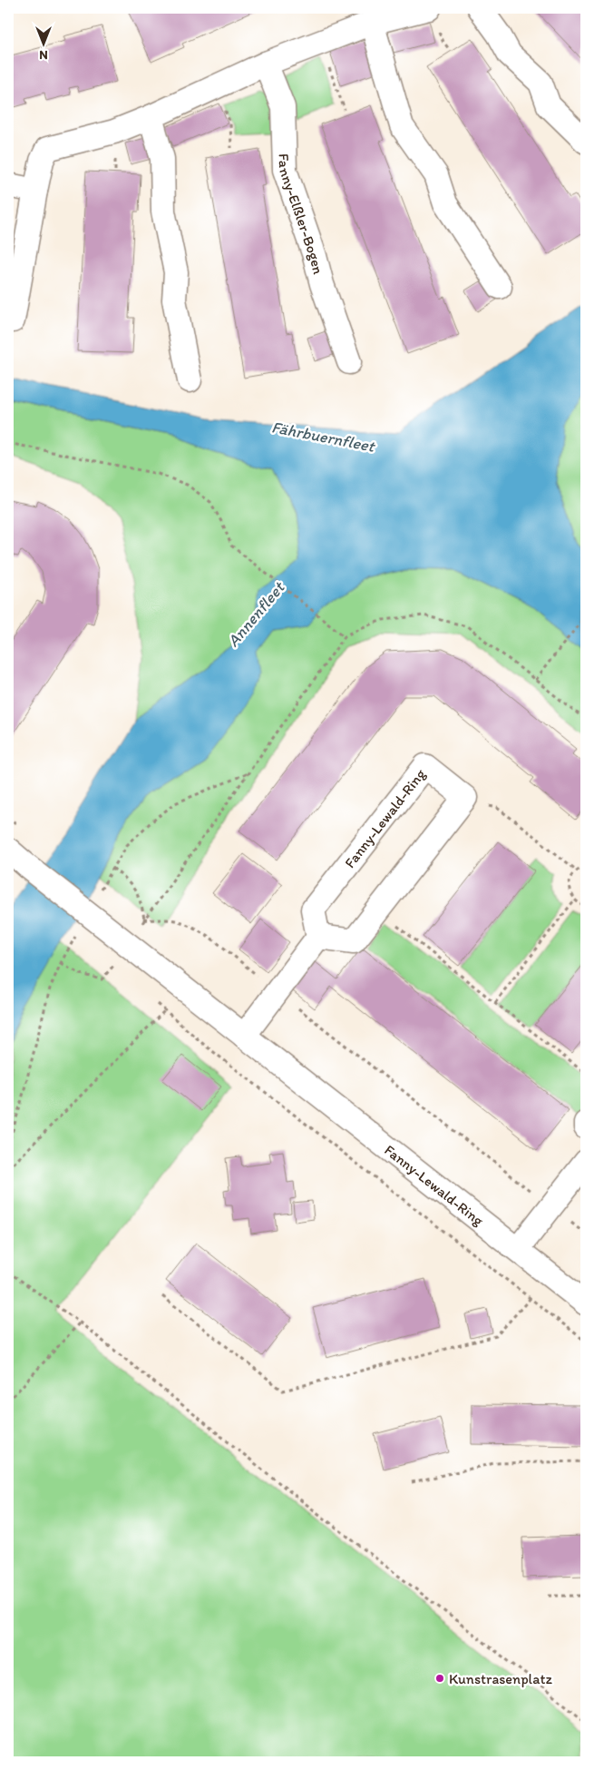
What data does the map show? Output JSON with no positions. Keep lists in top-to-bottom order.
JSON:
{
  "streets": {
    "street": ["Fanny-Elßler-Bogen", "Fanny-Lewald-Ring"]
  },
  "water": ["Fährbuernfleet", "Annenfleet"],
  "places": ["Kunstrasenplatz"],
  "north": "bottom"
}
